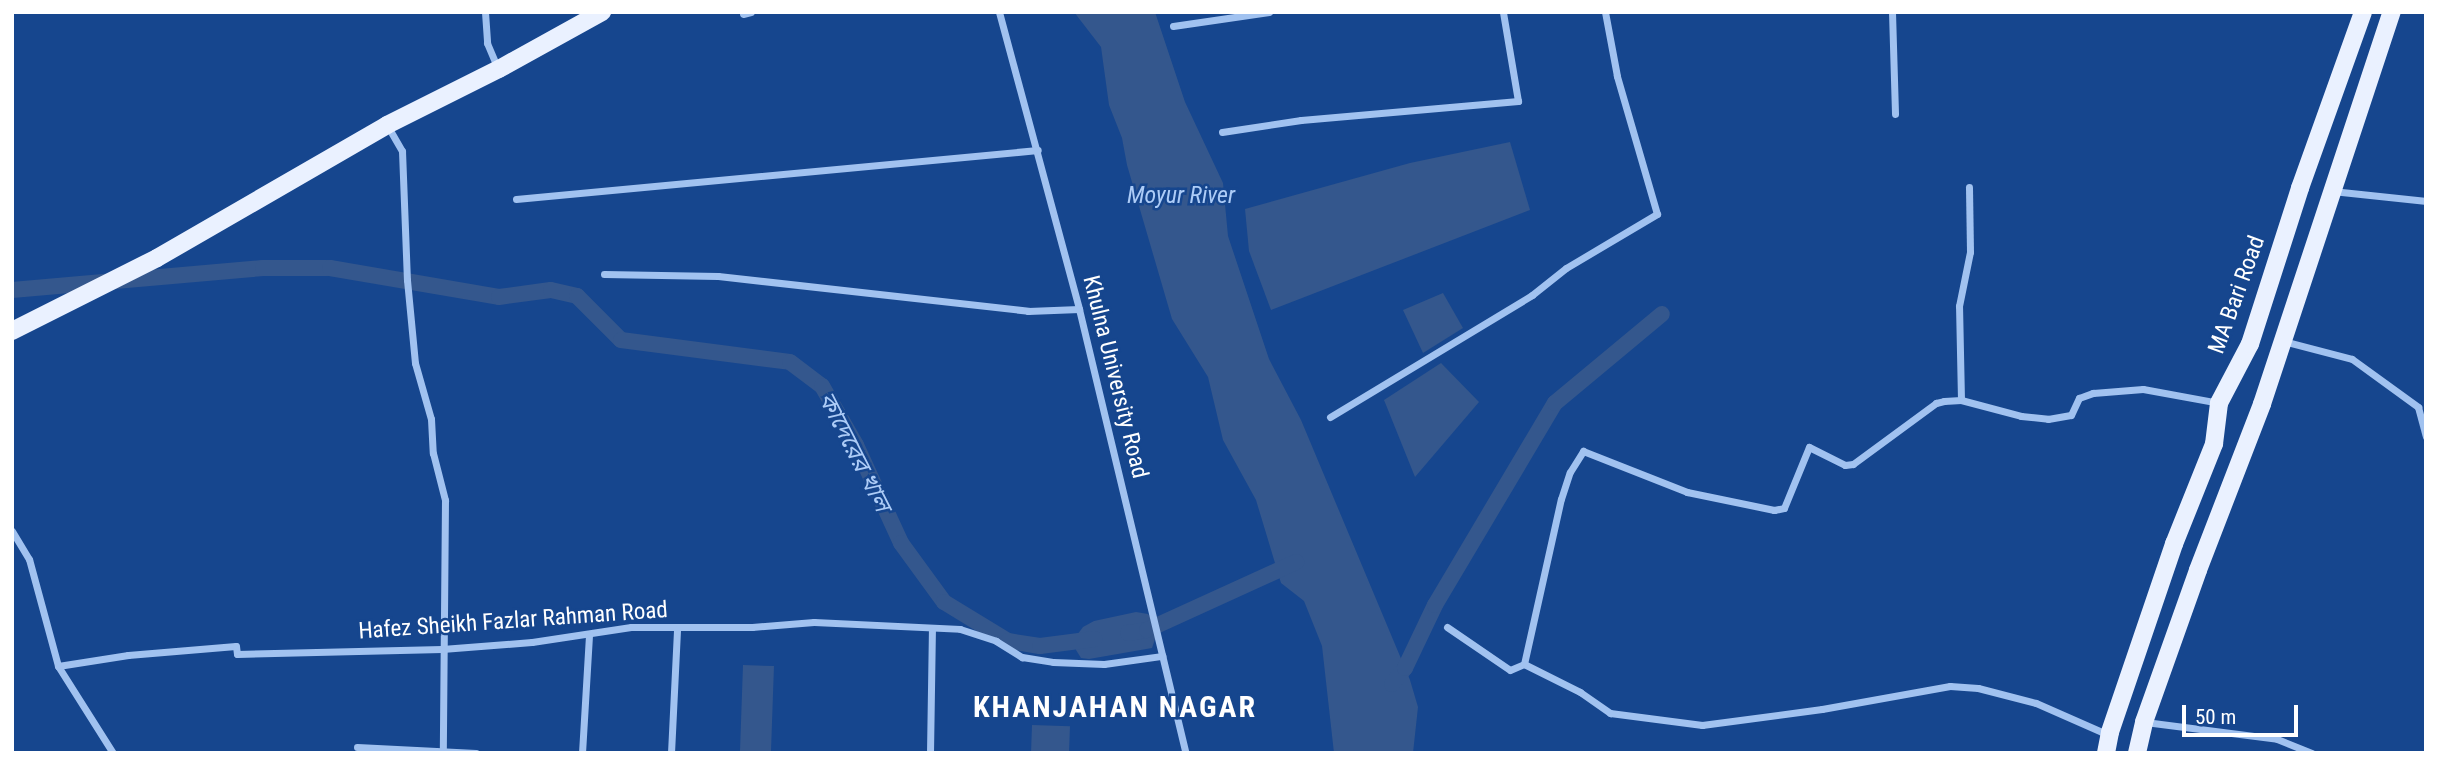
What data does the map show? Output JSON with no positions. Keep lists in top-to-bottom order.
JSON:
{
  "streets": {
    "main road": ["MA Bari Road"],
    "street": ["Khulna University Road", "Hafez Sheikh Fazlar Rahman Road"]
  },
  "crossings": [
    ["Khulna University Road", "Hafez Sheikh Fazlar Rahman Road"]
  ],
  "districts": ["KHANJAHAN NAGAR"],
  "water": ["Moyur River", "কাদেরের খাল"],
  "scale_bar": "50 m"
}
